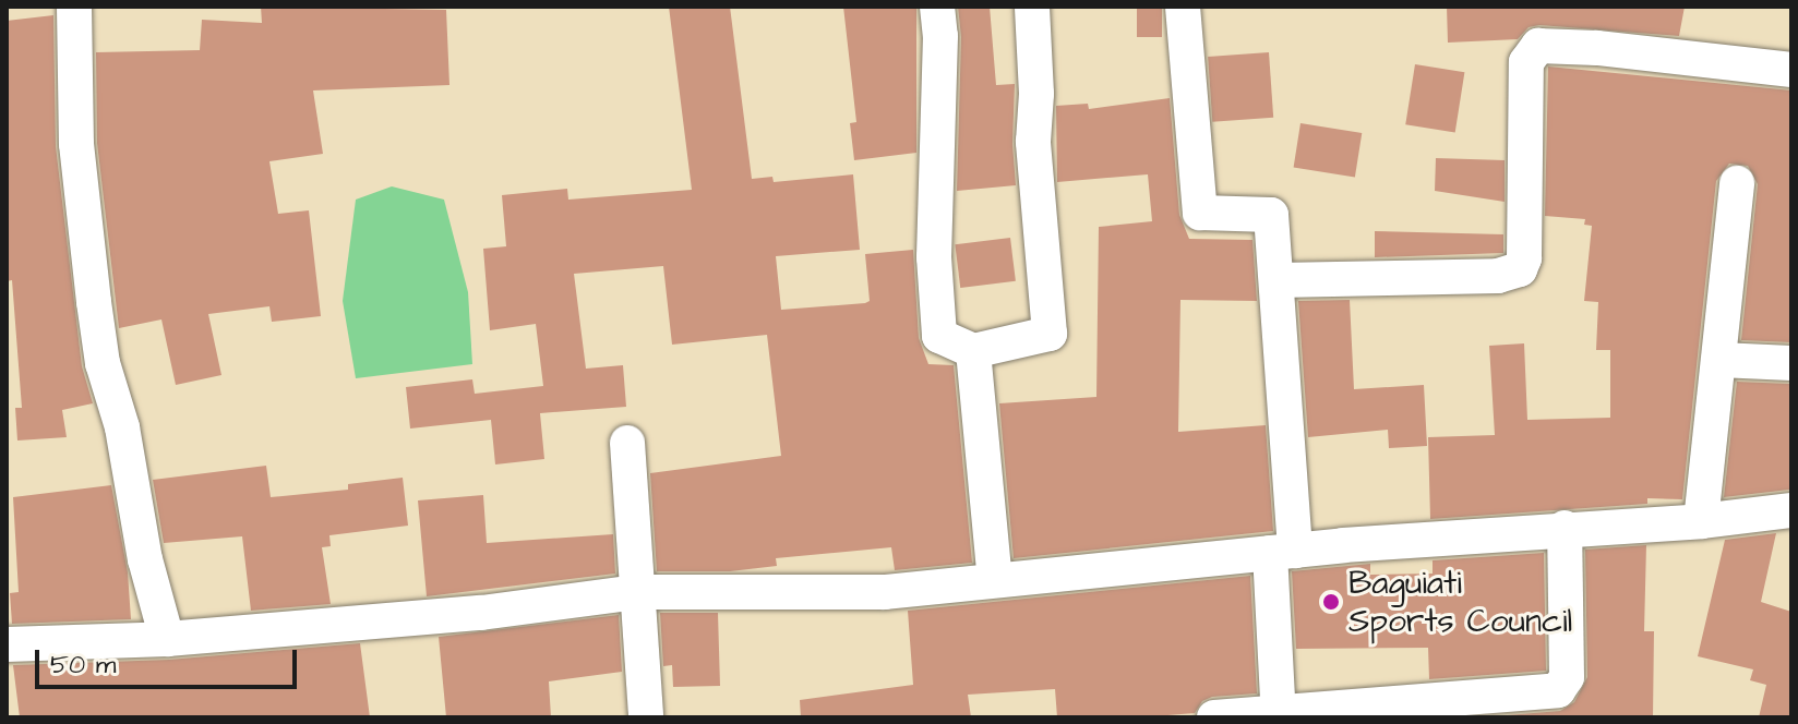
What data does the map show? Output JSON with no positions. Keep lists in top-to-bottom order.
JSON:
{
  "places": ["Baguiati Sports Council"],
  "scale_bar": "50 m"
}
